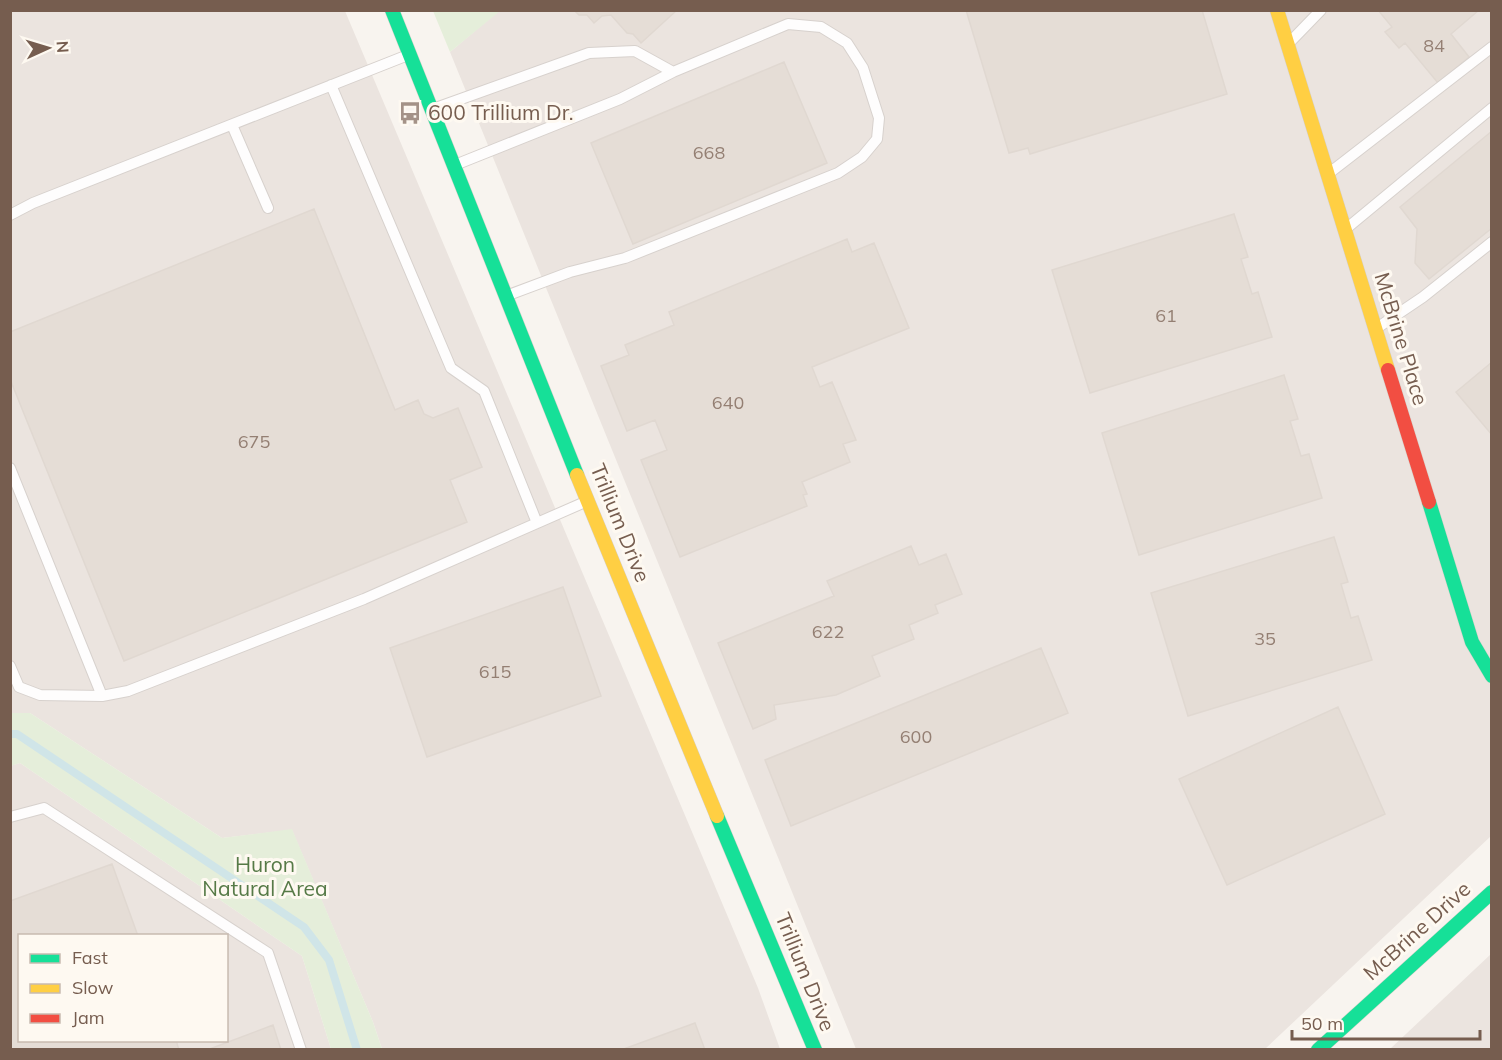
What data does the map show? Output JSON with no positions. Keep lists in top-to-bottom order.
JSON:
{
  "streets": {
    "street": ["McBrine Place", "Trillium Drive", "McBrine Drive"]
  },
  "parks": ["Huron Natural Area"],
  "places": {
    "bus stop": ["600 Trillium Dr."]
  },
  "house_numbers": [
    "84",
    "668",
    "61",
    "640",
    "675",
    "622",
    "35",
    "615",
    "600"
  ],
  "legend": ["Fast", "Slow", "Jam"],
  "scale_bar": "50 m",
  "north": "right"
}
